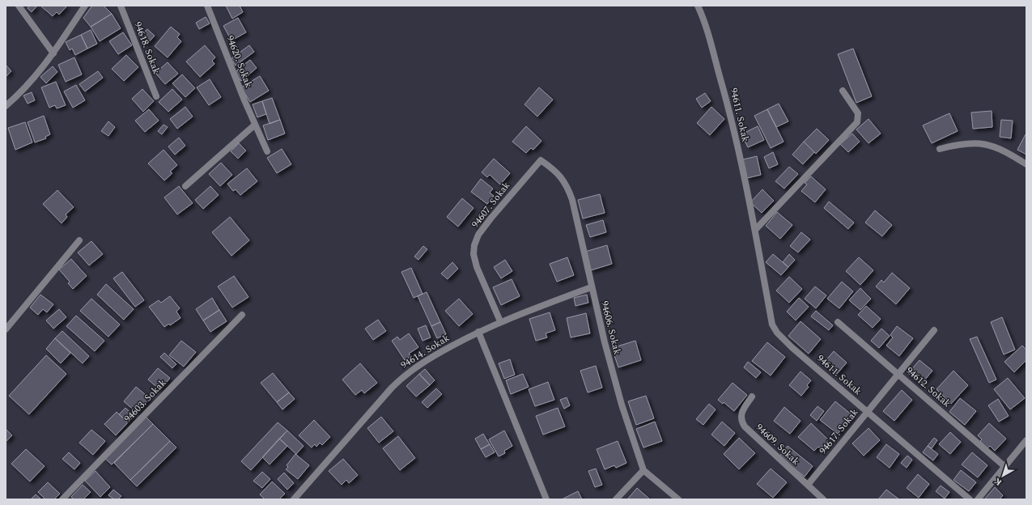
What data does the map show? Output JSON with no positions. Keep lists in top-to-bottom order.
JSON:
{
  "streets": {
    "street": [
      "94618. Sokak",
      "94620. Sokak",
      "94611. Sokak",
      "94607. Sokak",
      "94606. Sokak",
      "94614. Sokak",
      "94612. Sokak",
      "94603. Sokak",
      "94617. Sokak",
      "94609. Sokak"
    ]
  },
  "crossings": [
    ["94611. Sokak", "94617. Sokak"],
    ["94607. Sokak", "94606. Sokak"],
    ["94607. Sokak", "94614. Sokak"],
    ["94606. Sokak", "94614. Sokak"],
    ["94612. Sokak", "94617. Sokak"],
    ["94617. Sokak", "94609. Sokak"]
  ],
  "north": "bottom left"
}
